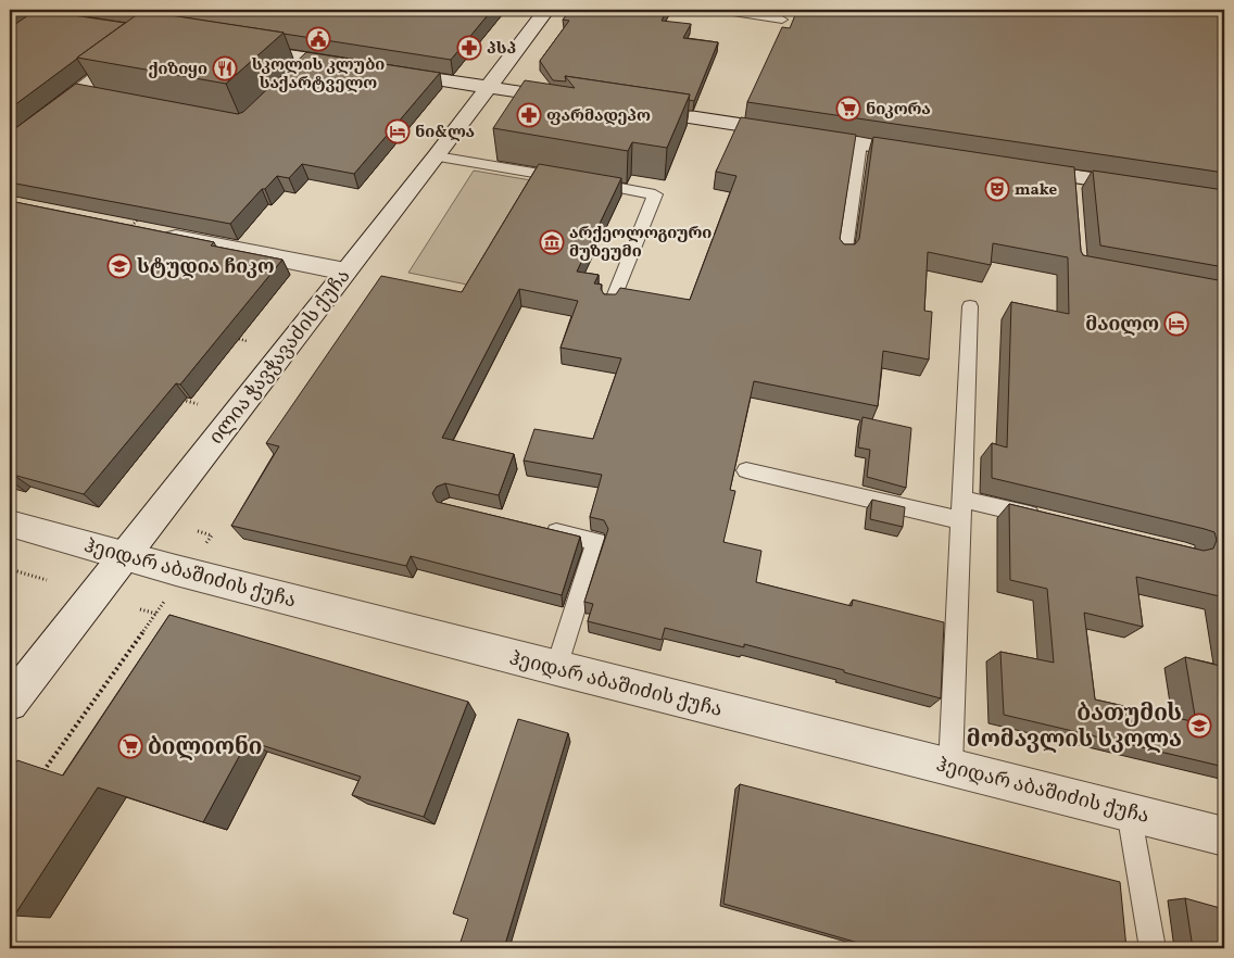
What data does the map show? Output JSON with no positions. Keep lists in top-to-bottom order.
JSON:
{
  "streets": {
    "street": ["ილია ჭავჭავაძის ქუჩა", "ჰეიდარ აბაშიძის ქუჩა"]
  },
  "crossings": [
    ["ილია ჭავჭავაძის ქუჩა", "ჰეიდარ აბაშიძის ქუჩა"]
  ],
  "places": {
    "public building": ["სკოლის კლუბი საქარტველო"],
    "pharmacy": ["პსპ", "ფარმადეპო"],
    "restaurant": ["ქიზიყი"],
    "supermarket": ["ნიკორა", "ბილიონი"],
    "hotel": ["ნი&ლა", "მაილო"],
    "theatre": ["make"],
    "museum": ["არქეოლოგიური მუზეუმი"],
    "school or university": ["სტუდია ჩიკო", "ბათუმის მომავლის სკოლა"]
  }
}
